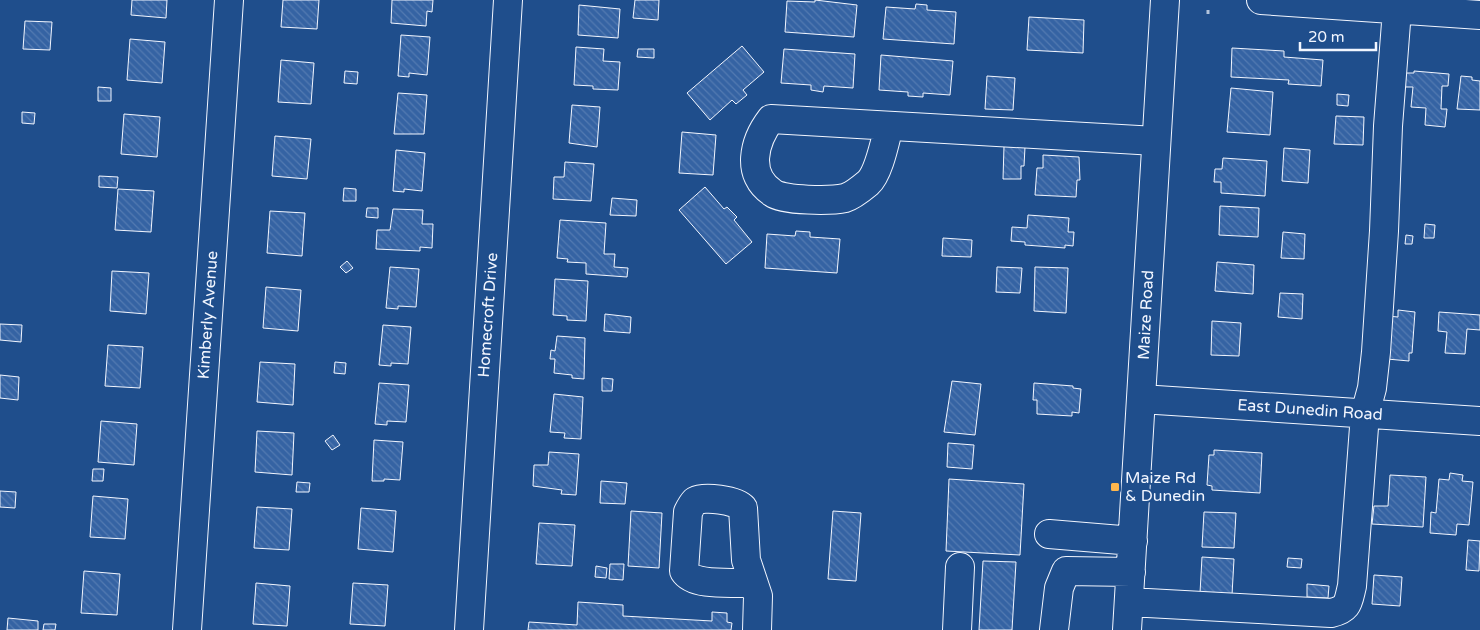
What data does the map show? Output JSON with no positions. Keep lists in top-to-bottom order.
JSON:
{
  "streets": {
    "street": [
      "Kimberly Avenue",
      "Homecroft Drive",
      "Maize Road",
      "East Dunedin Road"
    ]
  },
  "crossings": [
    ["Maize Road", "East Dunedin Road"]
  ],
  "places": {
    "transit": ["Maize Rd & Dunedin"]
  },
  "scale_bar": "20 m"
}
